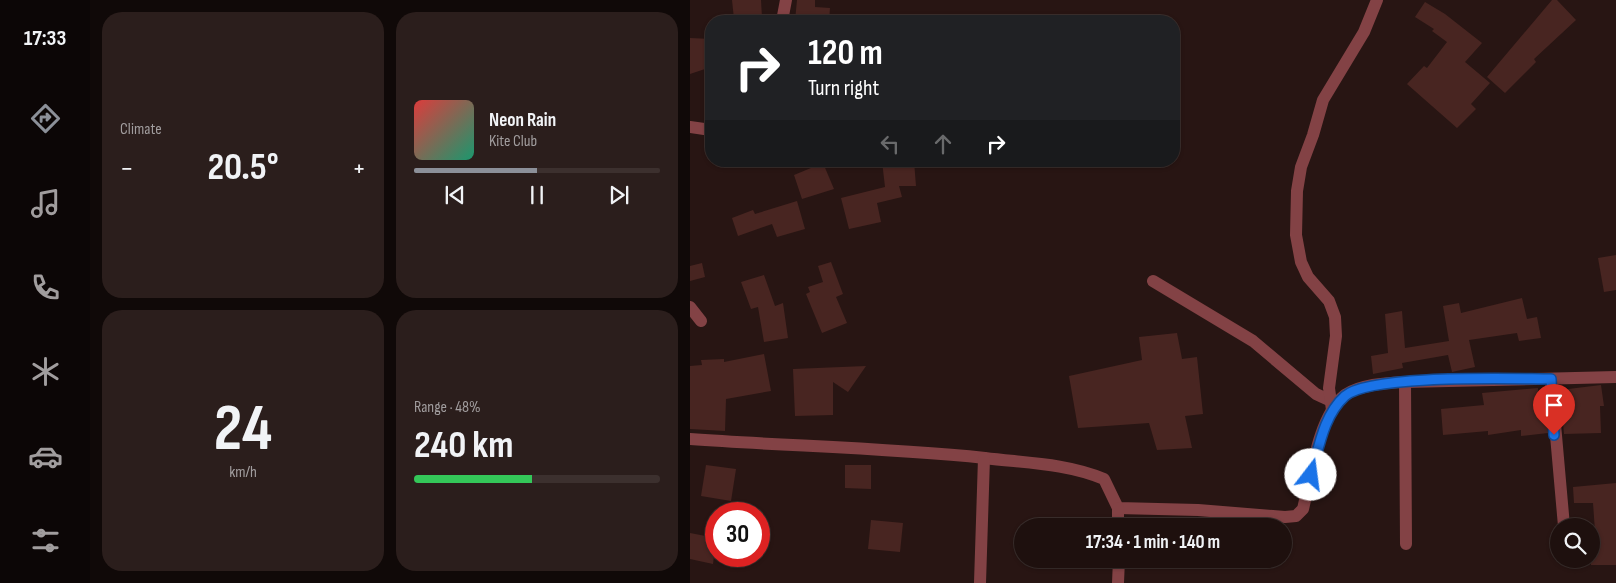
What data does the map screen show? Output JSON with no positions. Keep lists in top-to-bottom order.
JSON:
{
  "page": {
    "tabs": "17:33",
    "tile": [
      "Climate",
      ["24", "km/h"],
      ["Range · 48%", "240 km"]
    ],
    "turn": ["120 m", "Turn right"],
    "song": ["Neon Rain", "Kite Club"],
    "heat": ["−", "20.5°", "+"],
    "limit": "30",
    "trip": "17:34 · 1 min · 140 m"
  }
}
